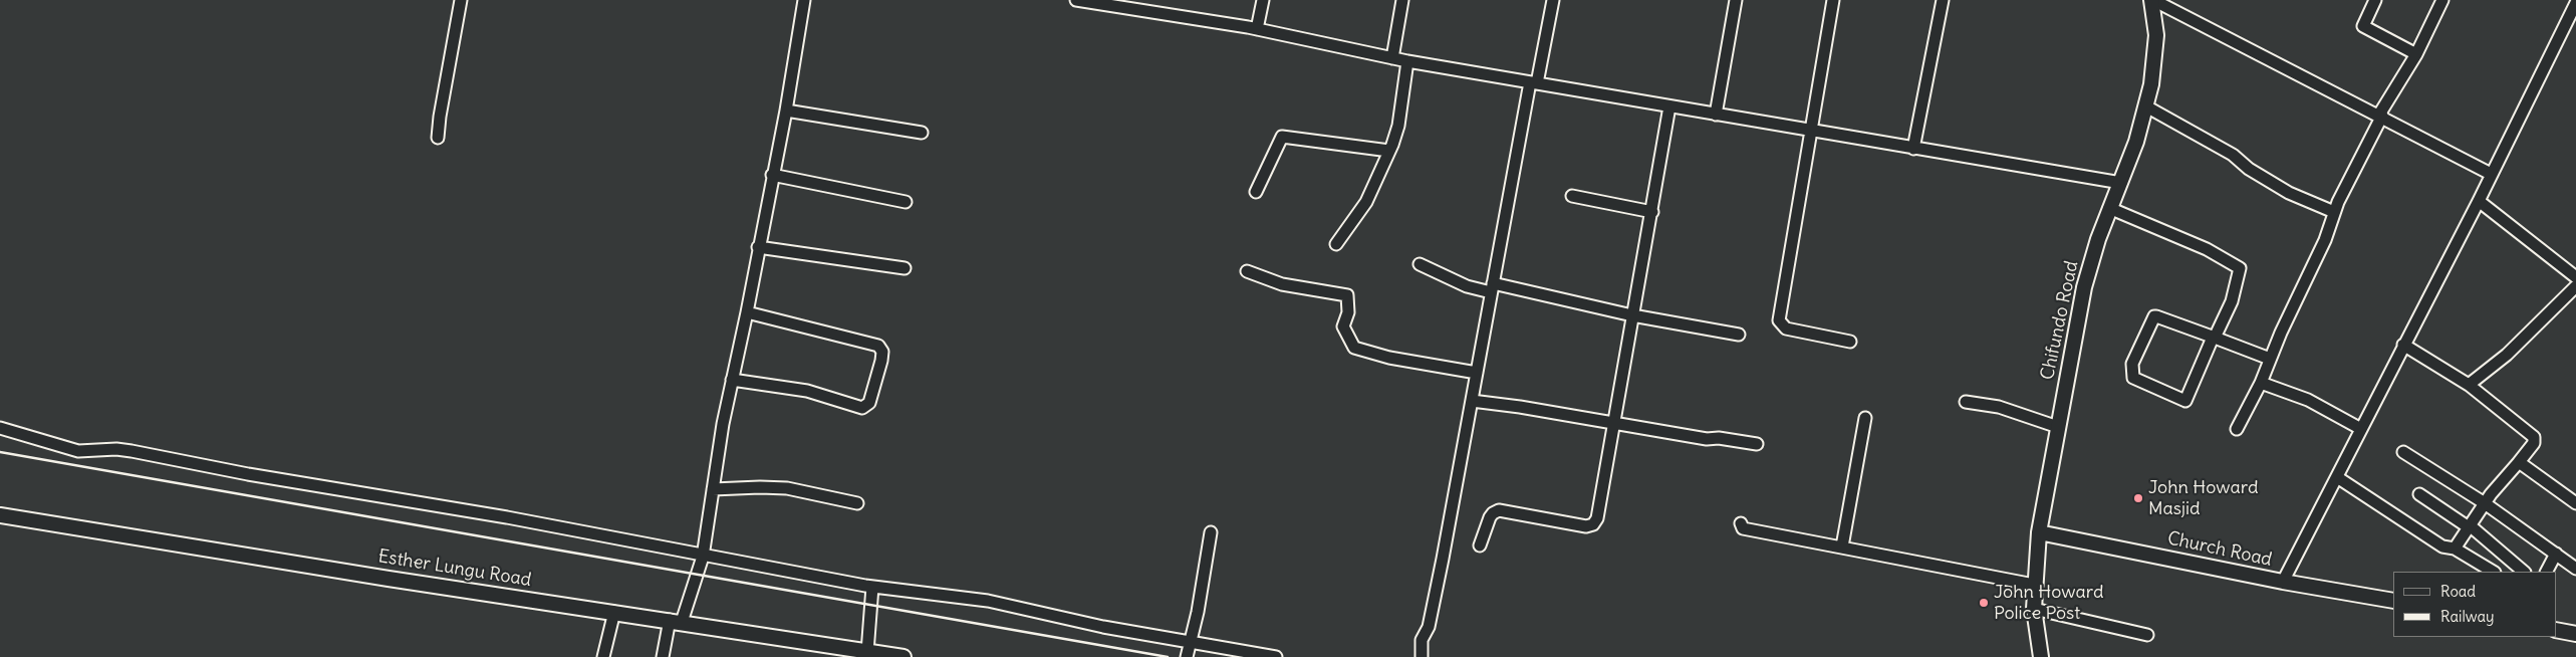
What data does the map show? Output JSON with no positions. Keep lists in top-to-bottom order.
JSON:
{
  "streets": {
    "street": ["Chifundo Road", "Church Road", "Esther Lungu Road"]
  },
  "crossings": [
    ["Chifundo Road", "Church Road"]
  ],
  "places": ["John Howard Masjid", "John Howard Police Post"],
  "legend": ["Road", "Railway"]
}
